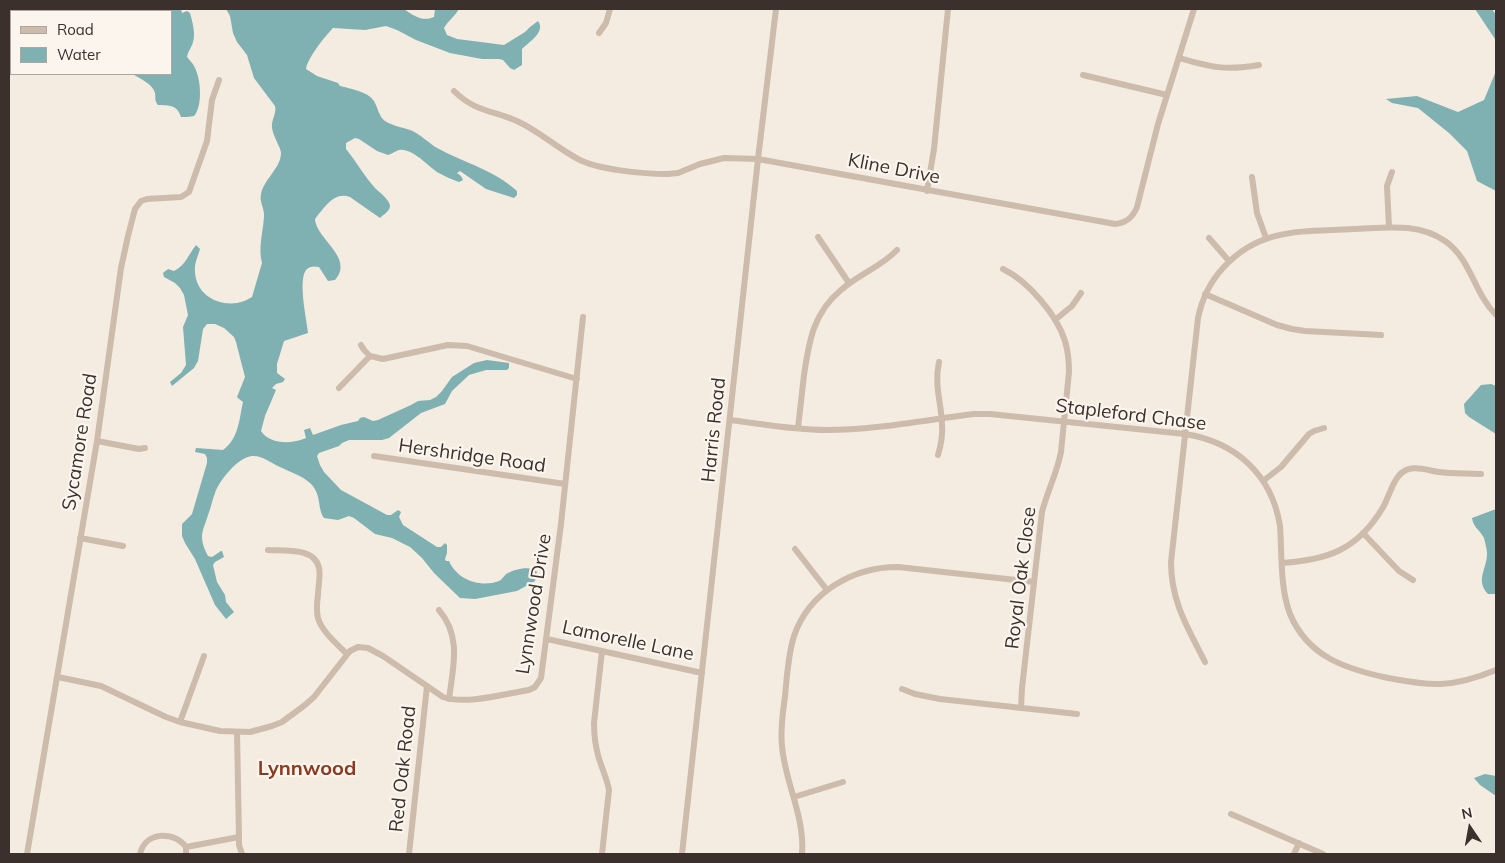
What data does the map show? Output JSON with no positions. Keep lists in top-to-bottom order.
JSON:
{
  "streets": {
    "street": [
      "Kline Drive",
      "Stapleford Chase",
      "Harris Road",
      "Sycamore Road",
      "Hershridge Road",
      "Royal Oak Close",
      "Lynnwood Drive",
      "Lamorelle Lane",
      "Red Oak Road"
    ]
  },
  "crossings": [
    ["Kline Drive", "Harris Road"],
    ["Stapleford Chase", "Harris Road"],
    ["Stapleford Chase", "Royal Oak Close"],
    ["Harris Road", "Lamorelle Lane"],
    ["Hershridge Road", "Lynnwood Drive"],
    ["Lynnwood Drive", "Lamorelle Lane"]
  ],
  "districts": ["Lynnwood"],
  "legend": ["Road", "Water"],
  "north": "top"
}
